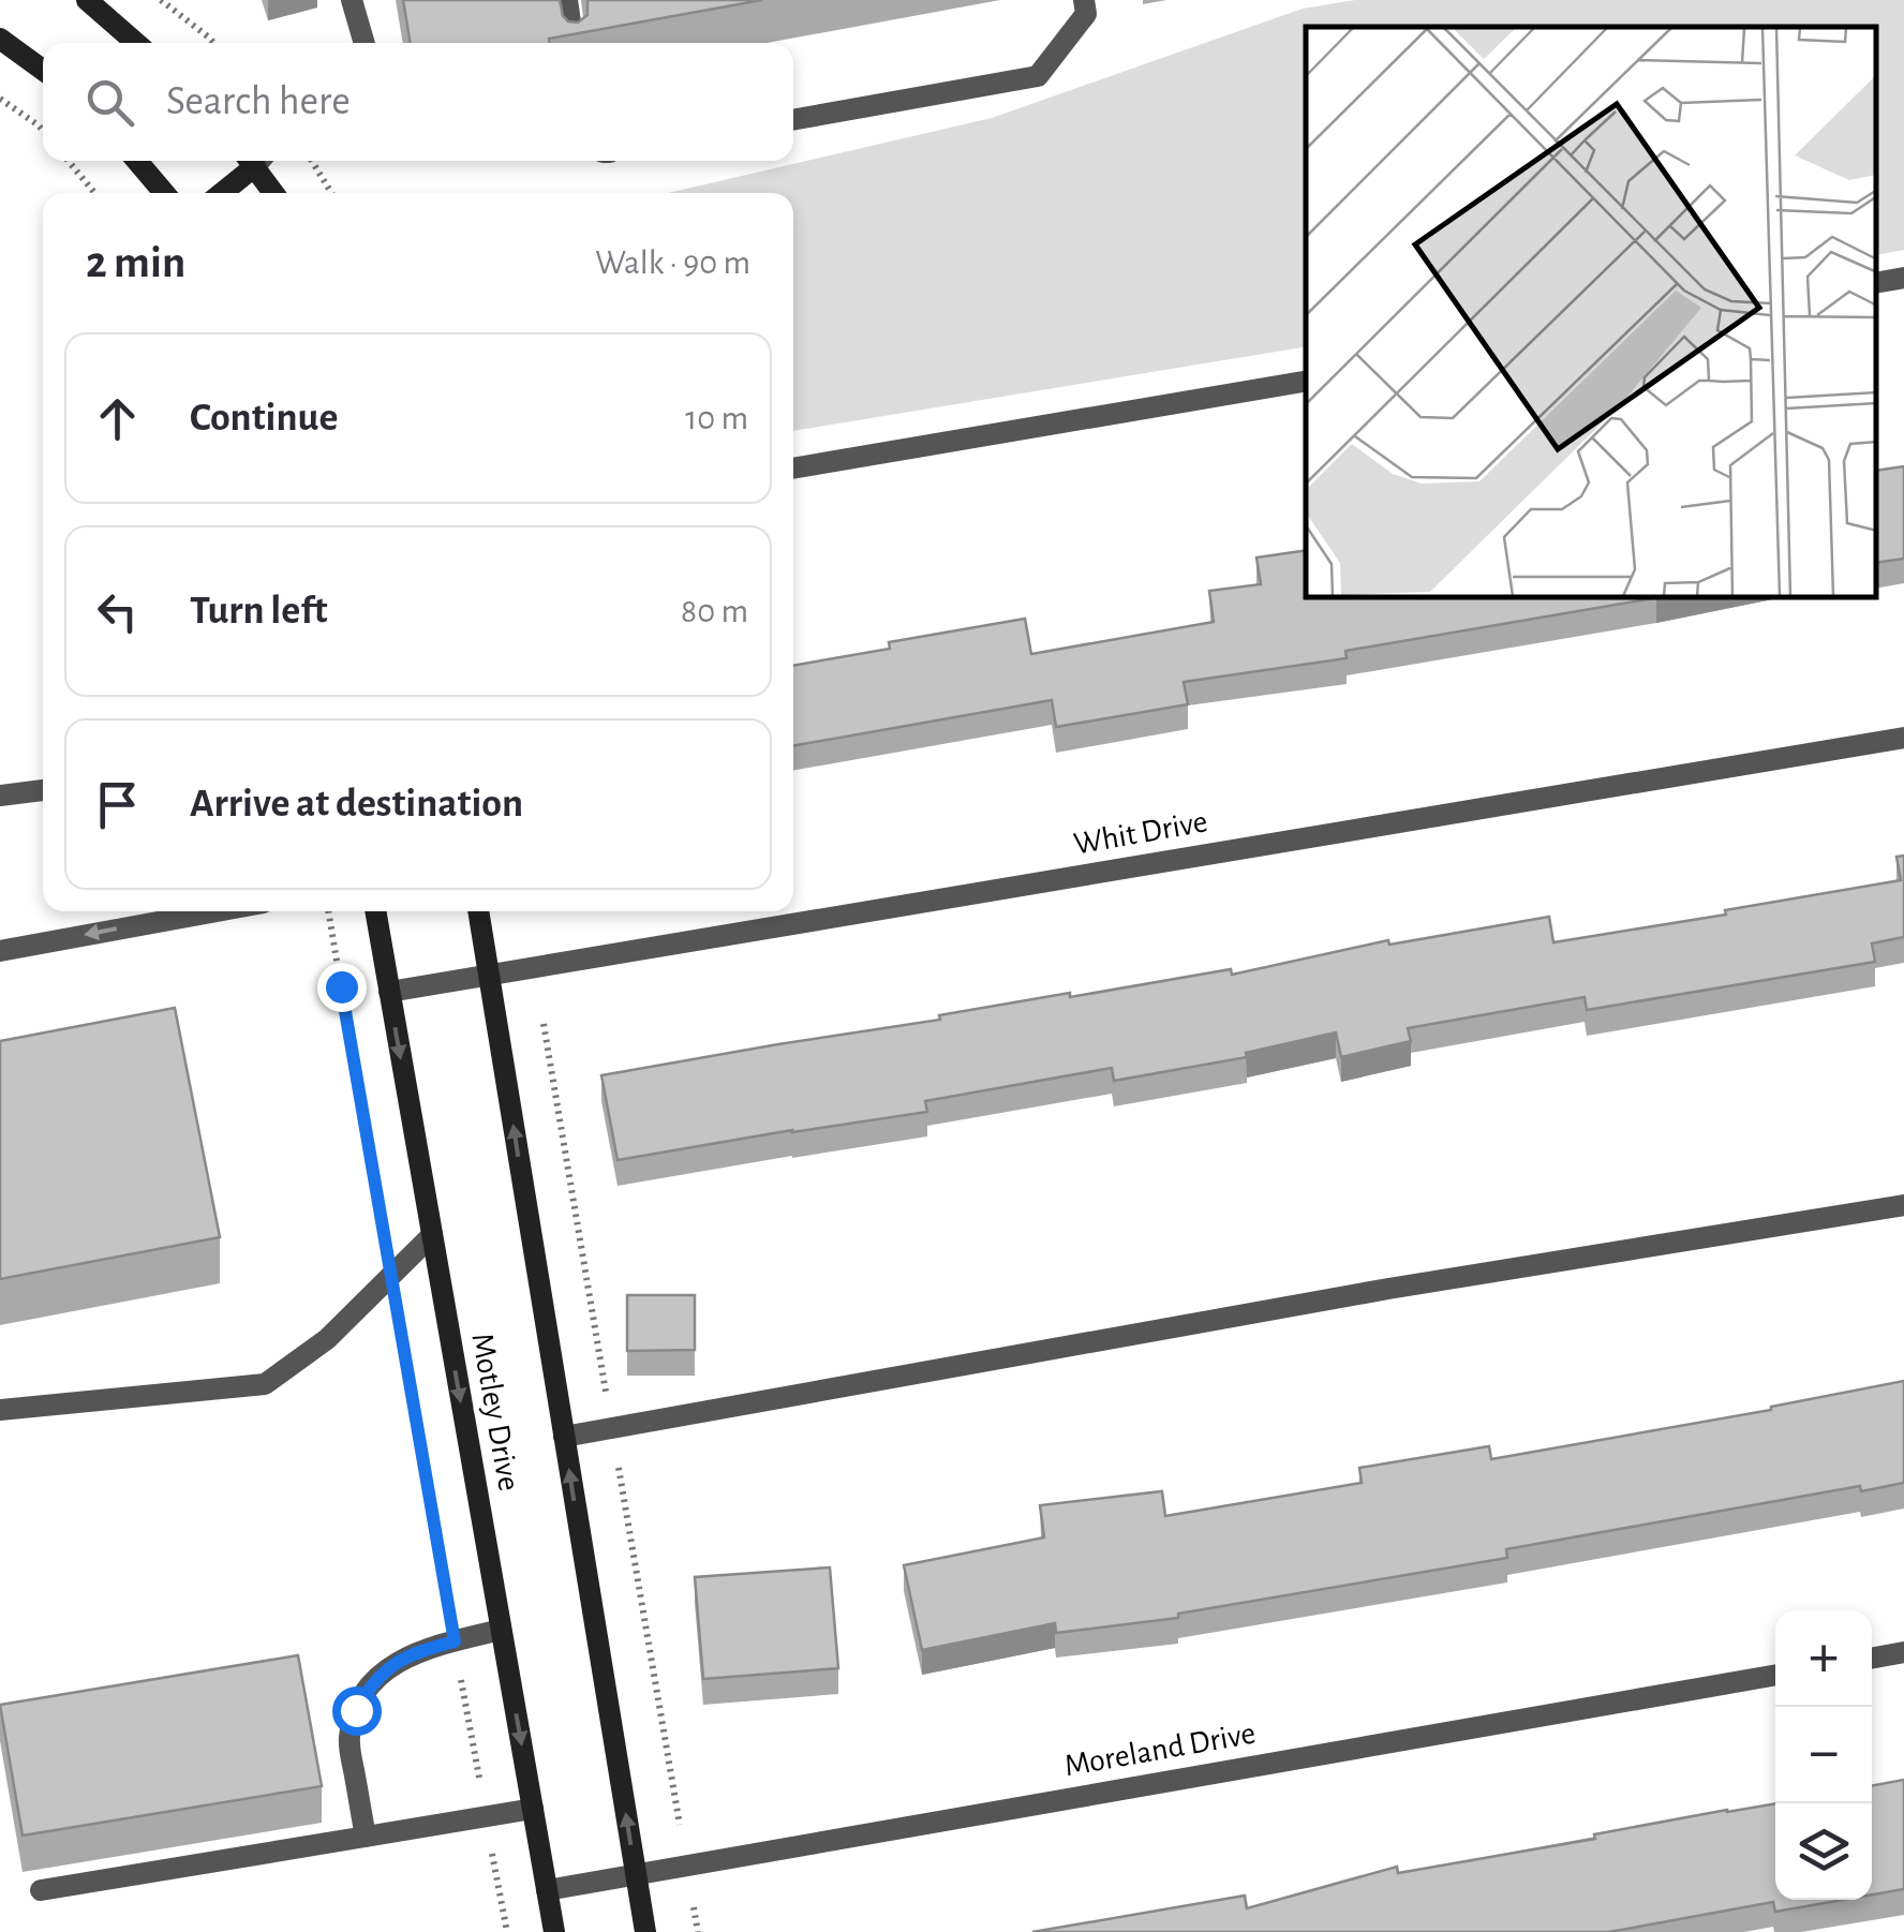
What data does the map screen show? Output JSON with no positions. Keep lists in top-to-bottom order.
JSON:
{
  "streets": {
    "main road": ["Motley Drive"],
    "street": ["Whit Drive", "Moreland Drive"]
  },
  "crossings": [
    ["Whit Drive", "Motley Drive"],
    ["Motley Drive", "Moreland Drive"]
  ],
  "page": {
    "search": "Search here",
    "heading": ["2 min", "Walk · 90 m"],
    "list": [
      ["Continue", "10 m"],
      ["Turn left", "80 m"],
      "Arrive at destination"
    ],
    "map_buttons": ["+", "−"]
  }
}
